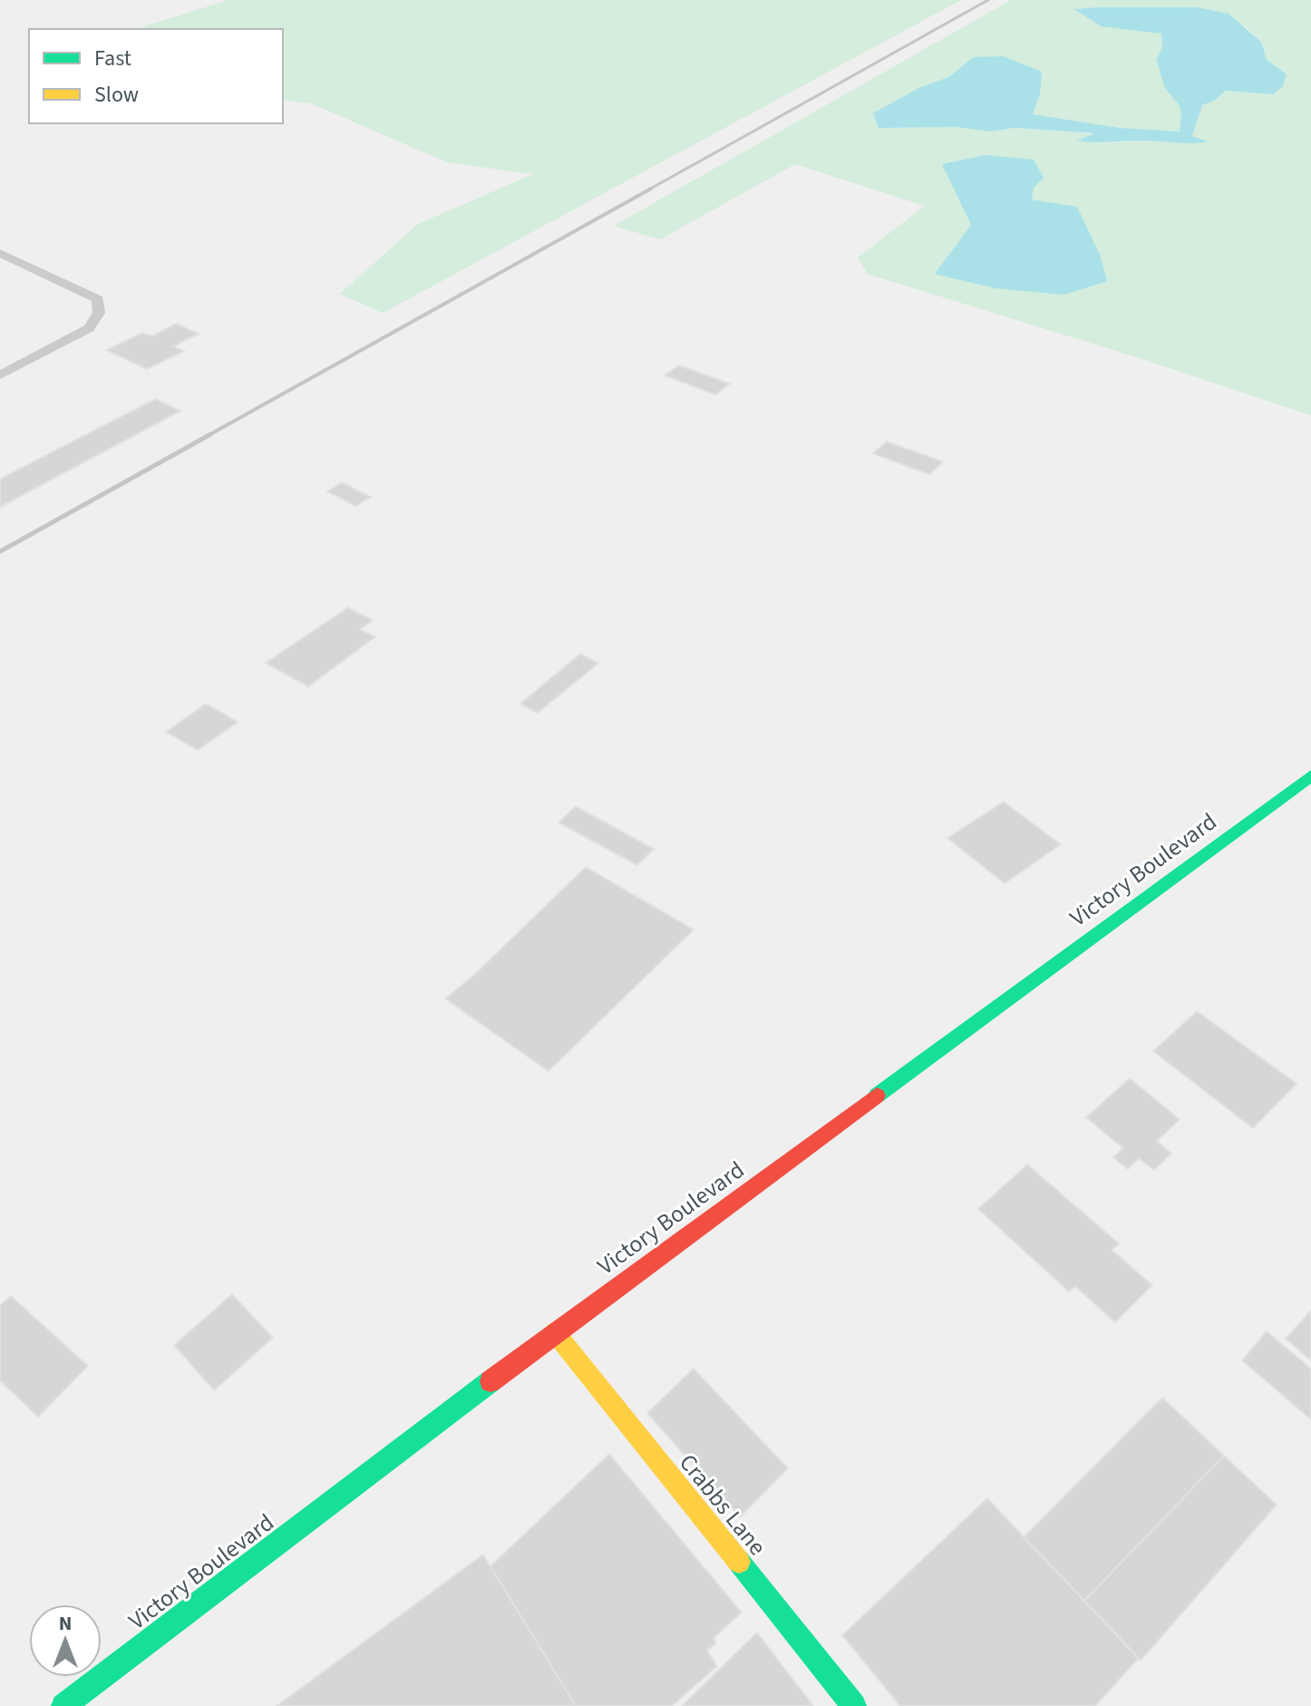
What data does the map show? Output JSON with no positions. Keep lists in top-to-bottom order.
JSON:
{
  "streets": {
    "street": ["Victory Boulevard", "Crabbs Lane"]
  },
  "crossings": [
    ["Victory Boulevard", "Crabbs Lane"]
  ],
  "legend": ["Fast", "Slow"],
  "north": "top"
}
